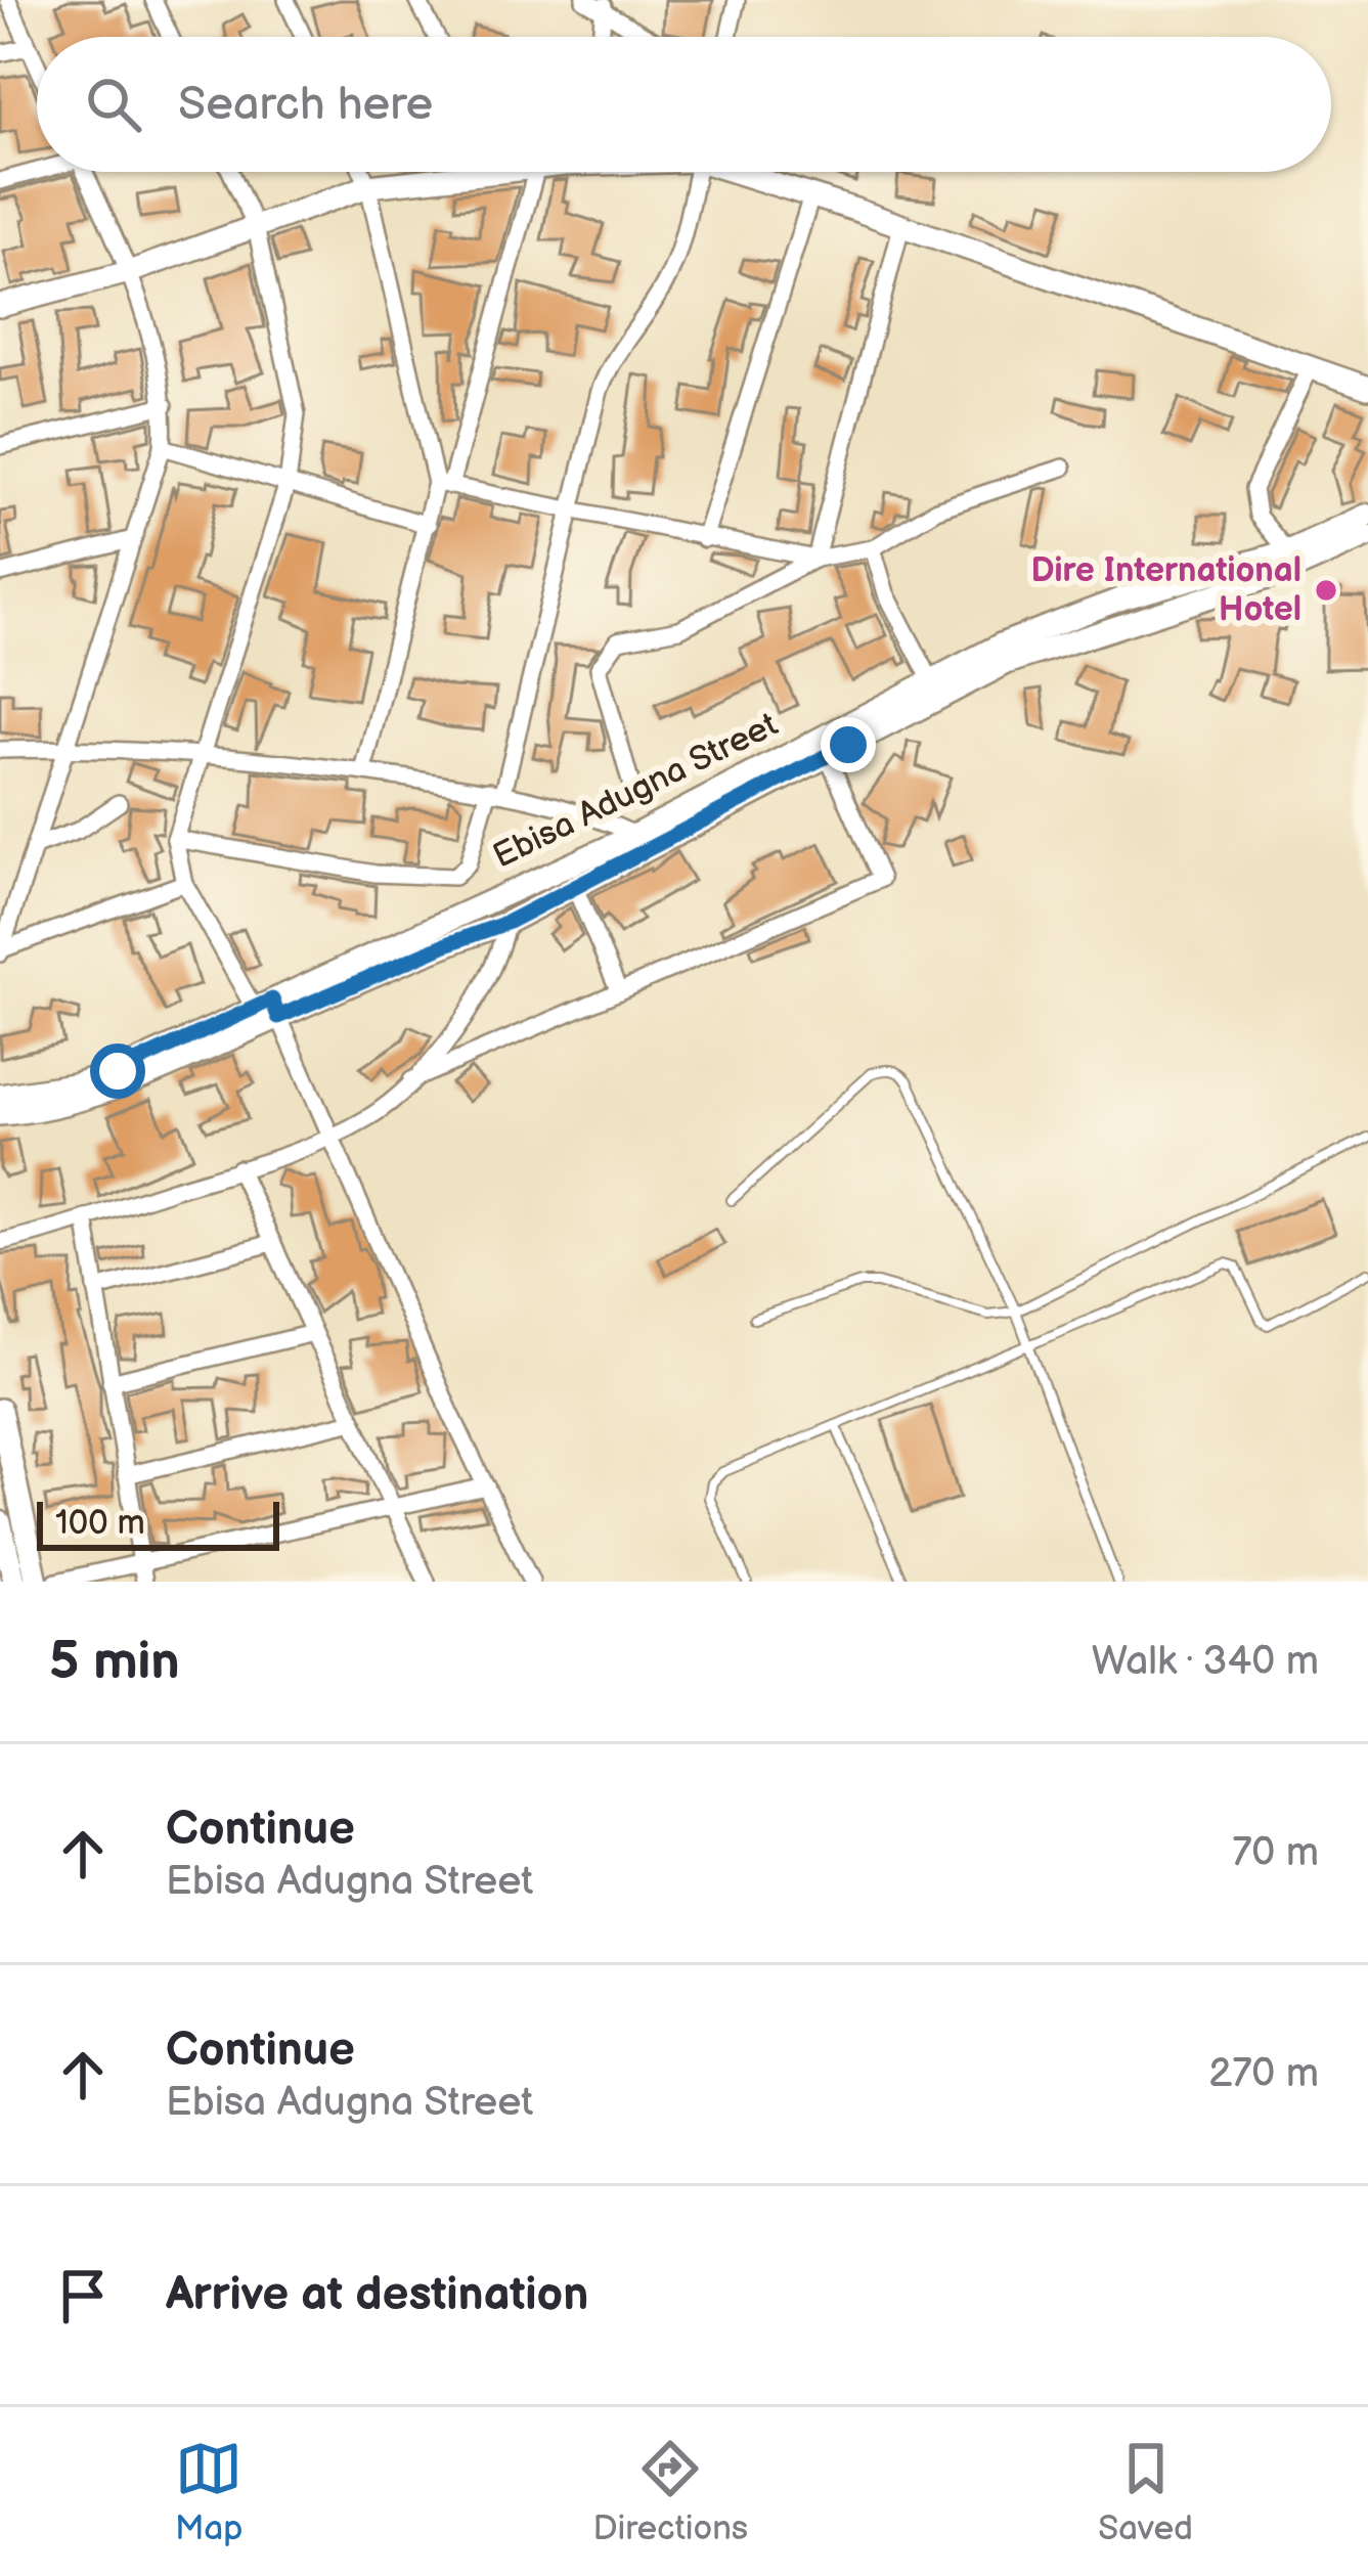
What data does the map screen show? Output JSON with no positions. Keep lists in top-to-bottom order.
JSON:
{
  "streets": {
    "main road": ["Ebisa Adugna Street"]
  },
  "places": ["Dire International Hotel"],
  "scale_bar": "100 m",
  "page": {
    "search": "Search here",
    "scale": "100 m",
    "heading": ["5 min", "Walk · 340 m"],
    "list": [
      ["Continue", "Ebisa Adugna Street", "70 m"],
      ["Continue", "Ebisa Adugna Street", "270 m"],
      "Arrive at destination"
    ],
    "nav": ["Map", "Directions", "Saved"]
  }
}
